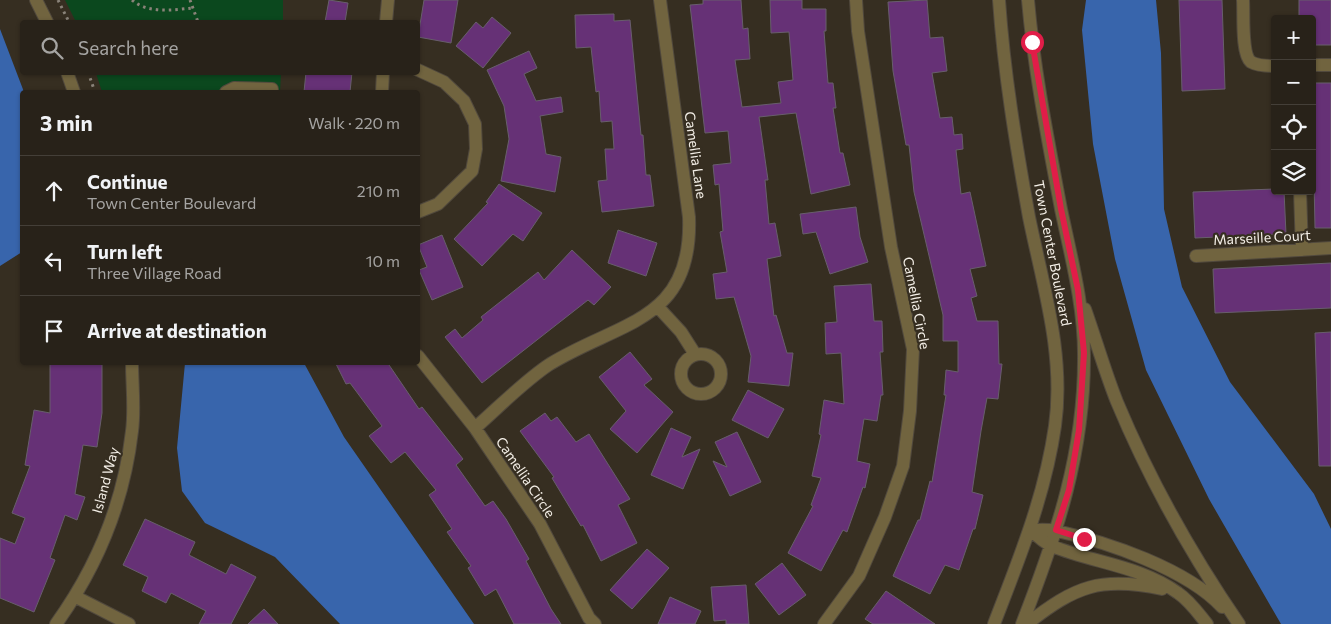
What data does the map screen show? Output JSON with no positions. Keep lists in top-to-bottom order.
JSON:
{
  "streets": {
    "street": [
      "Camellia Lane",
      "Marseille Court",
      "Town Center Boulevard",
      "Camellia Circle",
      "Island Way"
    ]
  },
  "crossings": [
    ["Camellia Lane", "Camellia Circle"]
  ],
  "page": {
    "map_buttons": ["+", "−"],
    "search": "Search here",
    "heading": ["3 min", "Walk · 220 m"],
    "list": [
      ["Continue", "Town Center Boulevard", "210 m"],
      ["Turn left", "Three Village Road", "10 m"],
      "Arrive at destination"
    ]
  }
}
